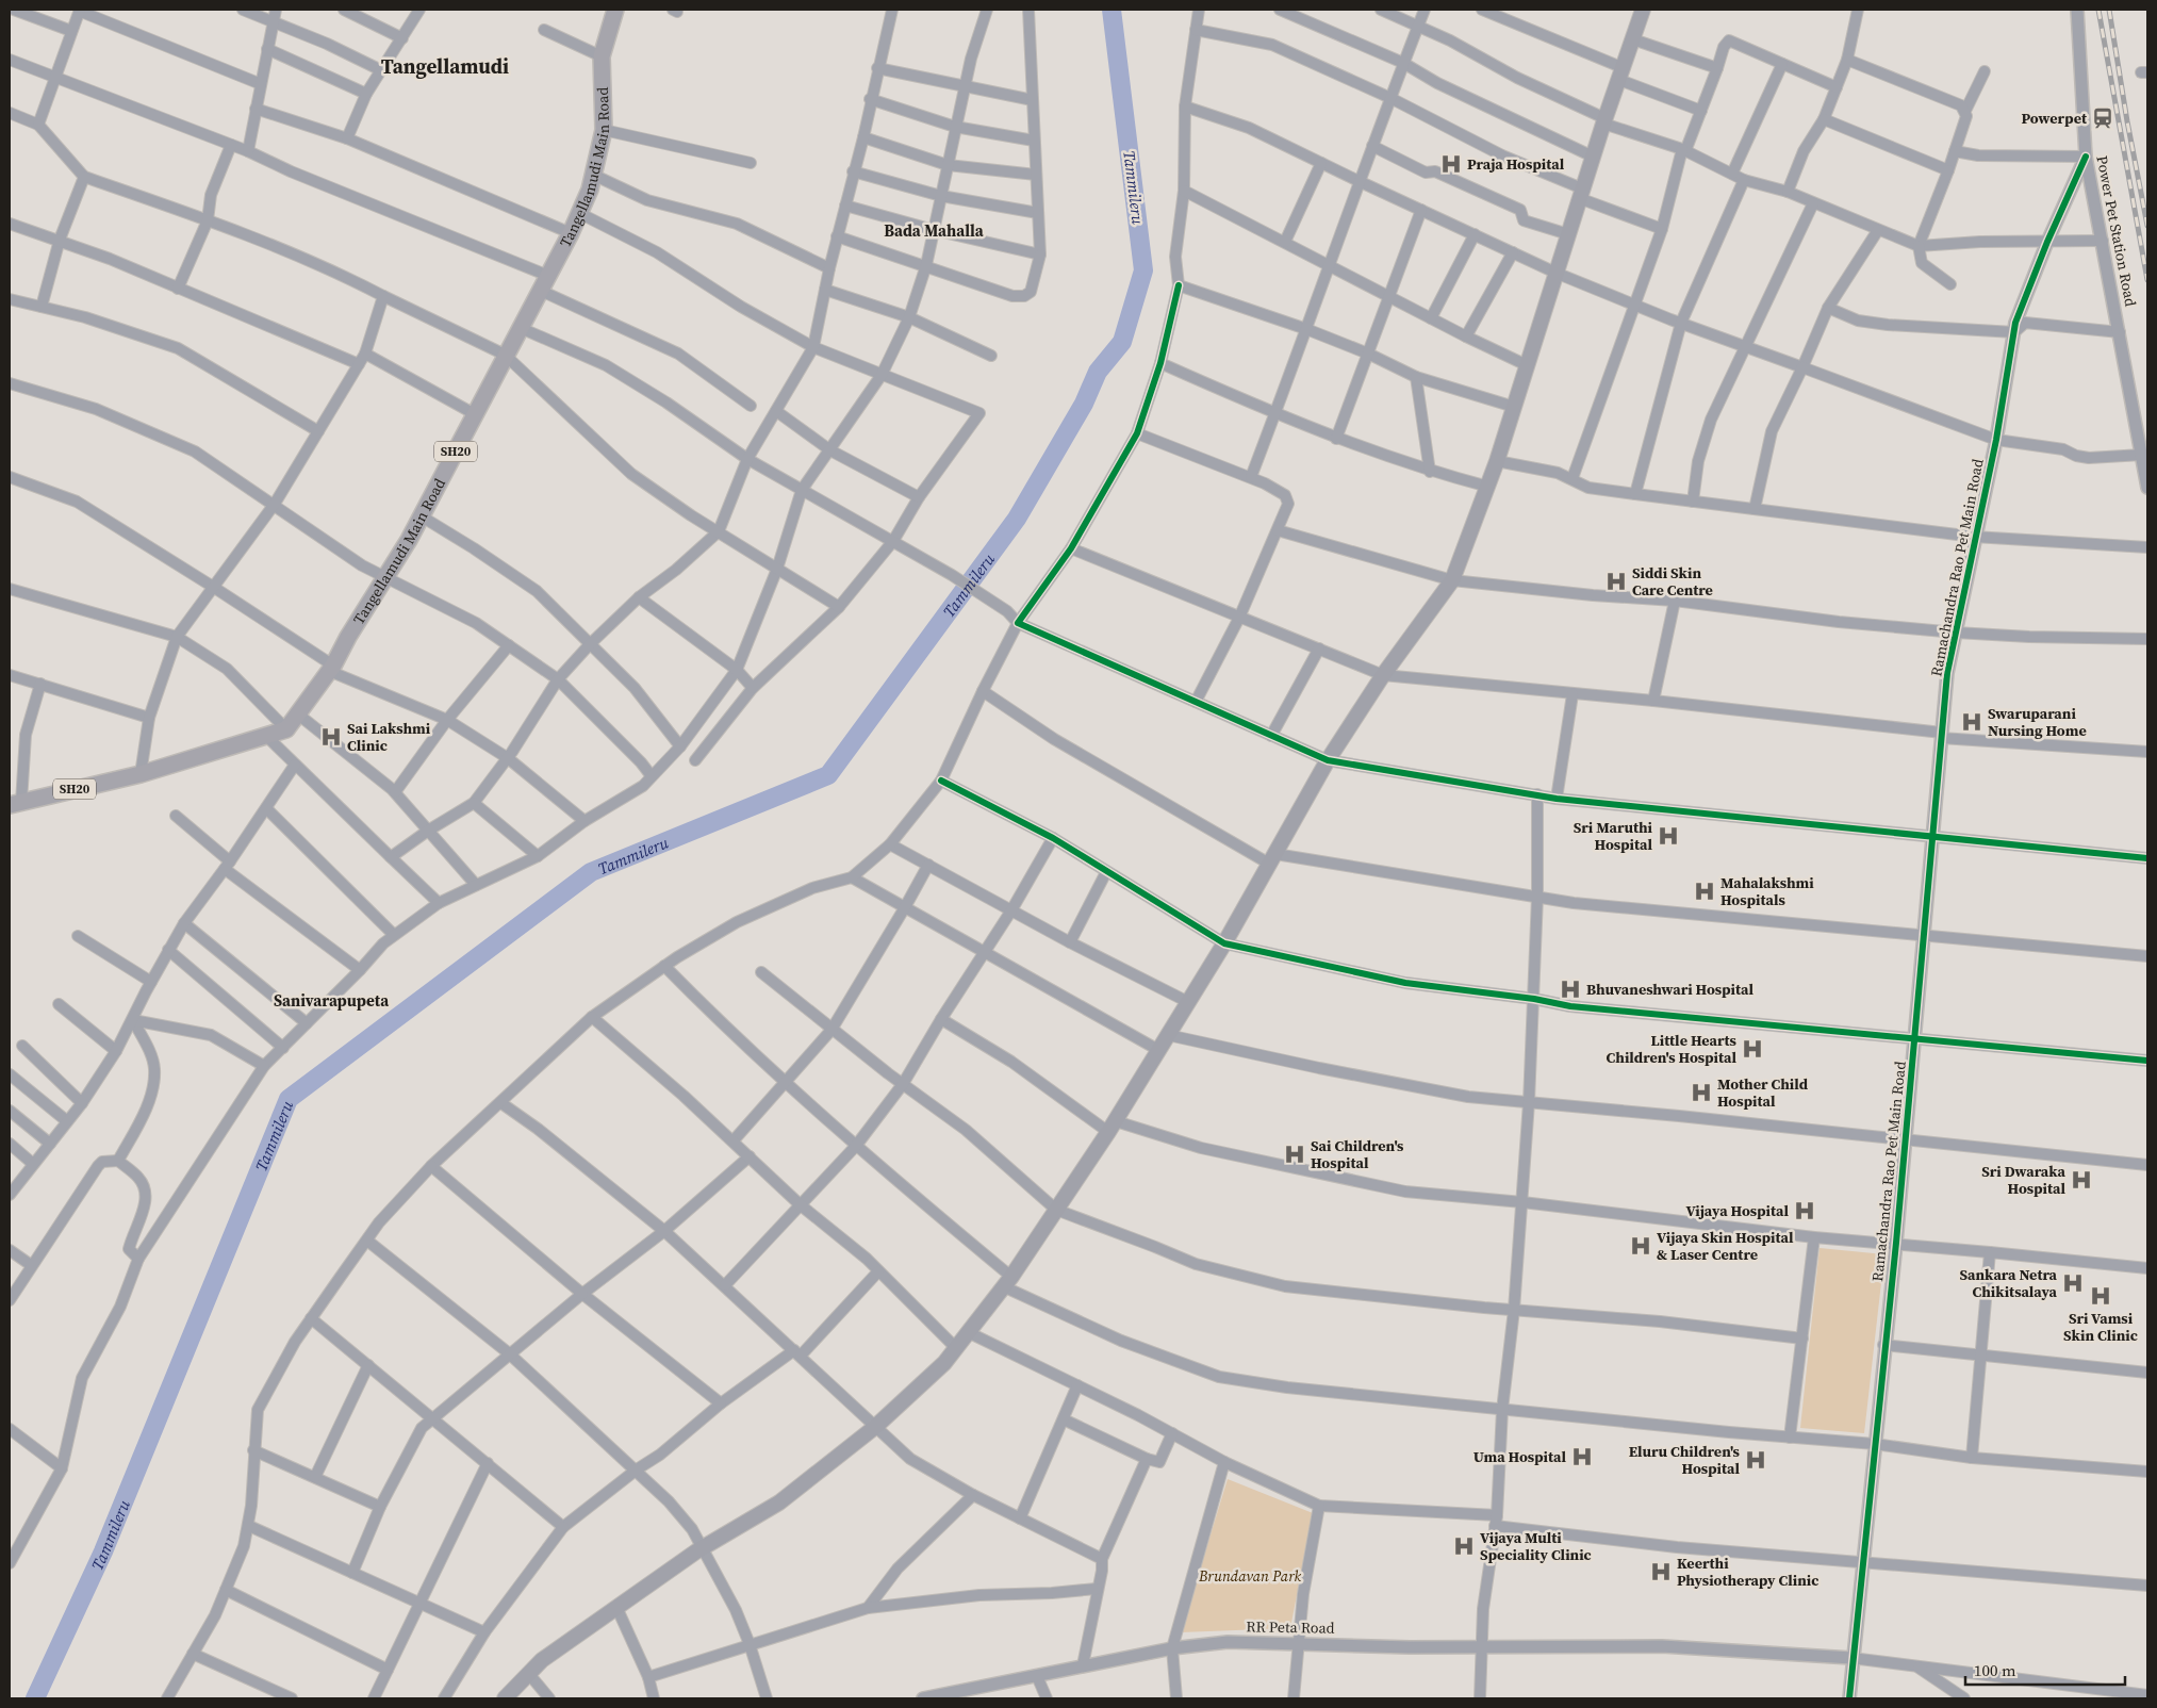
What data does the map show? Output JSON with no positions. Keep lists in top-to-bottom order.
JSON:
{
  "streets": {
    "main road": ["Tangellamudi Main Road", "SH20"],
    "street": ["Power Pet Station Road", "Ramachandra Rao Pet Main Road", "RR Peta Road"]
  },
  "crossings": [
    ["Tangellamudi Main Road", "SH20"],
    ["Power Pet Station Road", "Ramachandra Rao Pet Main Road"],
    ["Ramachandra Rao Pet Main Road", "RR Peta Road"]
  ],
  "districts": ["Tangellamudi", "Bada Mahalla", "Sanivarapupeta"],
  "water": ["Tammileru"],
  "parks": ["Brundavan Park"],
  "places": {
    "station": ["Powerpet"],
    "hospital": [
      "Praja Hospital",
      "Siddi Skin Care Centre",
      "Swaruparani Nursing Home",
      "Sai Lakshmi Clinic",
      "Sri Maruthi Hospital",
      "Mahalakshmi Hospitals",
      "Bhuvaneshwari Hospital",
      "Little Hearts Children's Hospital",
      "Mother Child Hospital",
      "Sai Children's Hospital",
      "Sri Dwaraka Hospital",
      "Vijaya Hospital",
      "Vijaya Skin Hospital & Laser Centre",
      "Sankara Netra Chikitsalaya",
      "Sri Vamsi Skin Clinic",
      "Uma Hospital",
      "Eluru Children's Hospital",
      "Vijaya Multi Speciality Clinic",
      "Keerthi Physiotherapy Clinic"
    ]
  },
  "scale_bar": "100 m"
}
